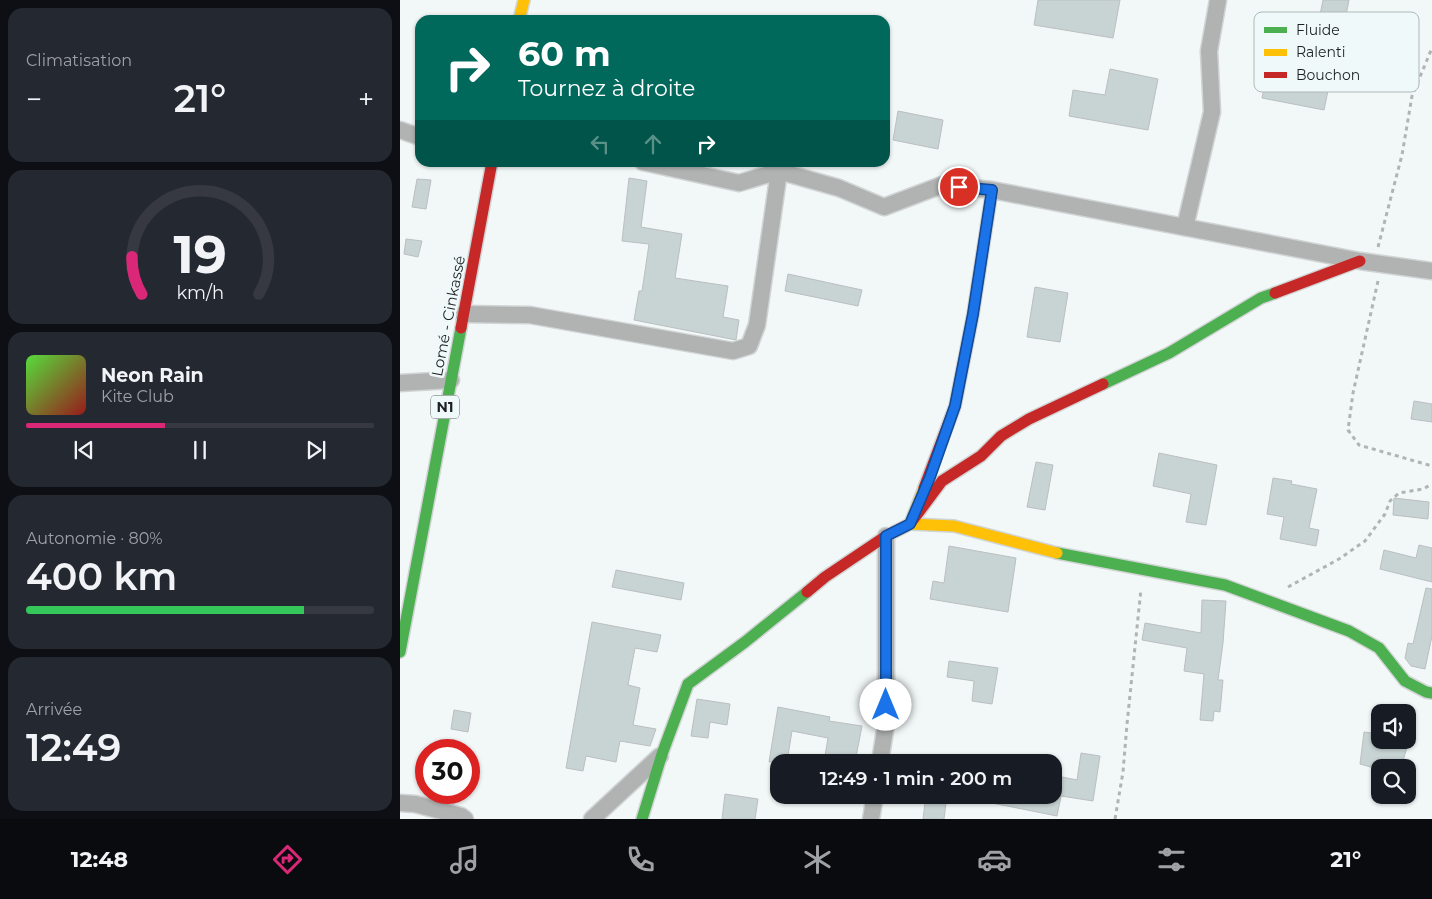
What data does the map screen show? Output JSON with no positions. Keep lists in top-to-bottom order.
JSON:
{
  "streets": {
    "main road": ["Lomé - Cinkassé", "N1"]
  },
  "legend": ["Fluide", "Ralenti", "Bouchon"],
  "page": {
    "tile": [
      "Climatisation",
      ["Autonomie · 80%", "400 km"],
      ["Arrivée", "12:49"]
    ],
    "turn": ["60 m", "Tournez à droite"],
    "heat": ["−", "21°", "+"],
    "song": ["Neon Rain", "Kite Club"],
    "limit": "30",
    "trip": "12:49 · 1 min · 200 m",
    "tabs": ["12:48", "21°"],
    "gauge": ["19", "km/h"]
  }
}
